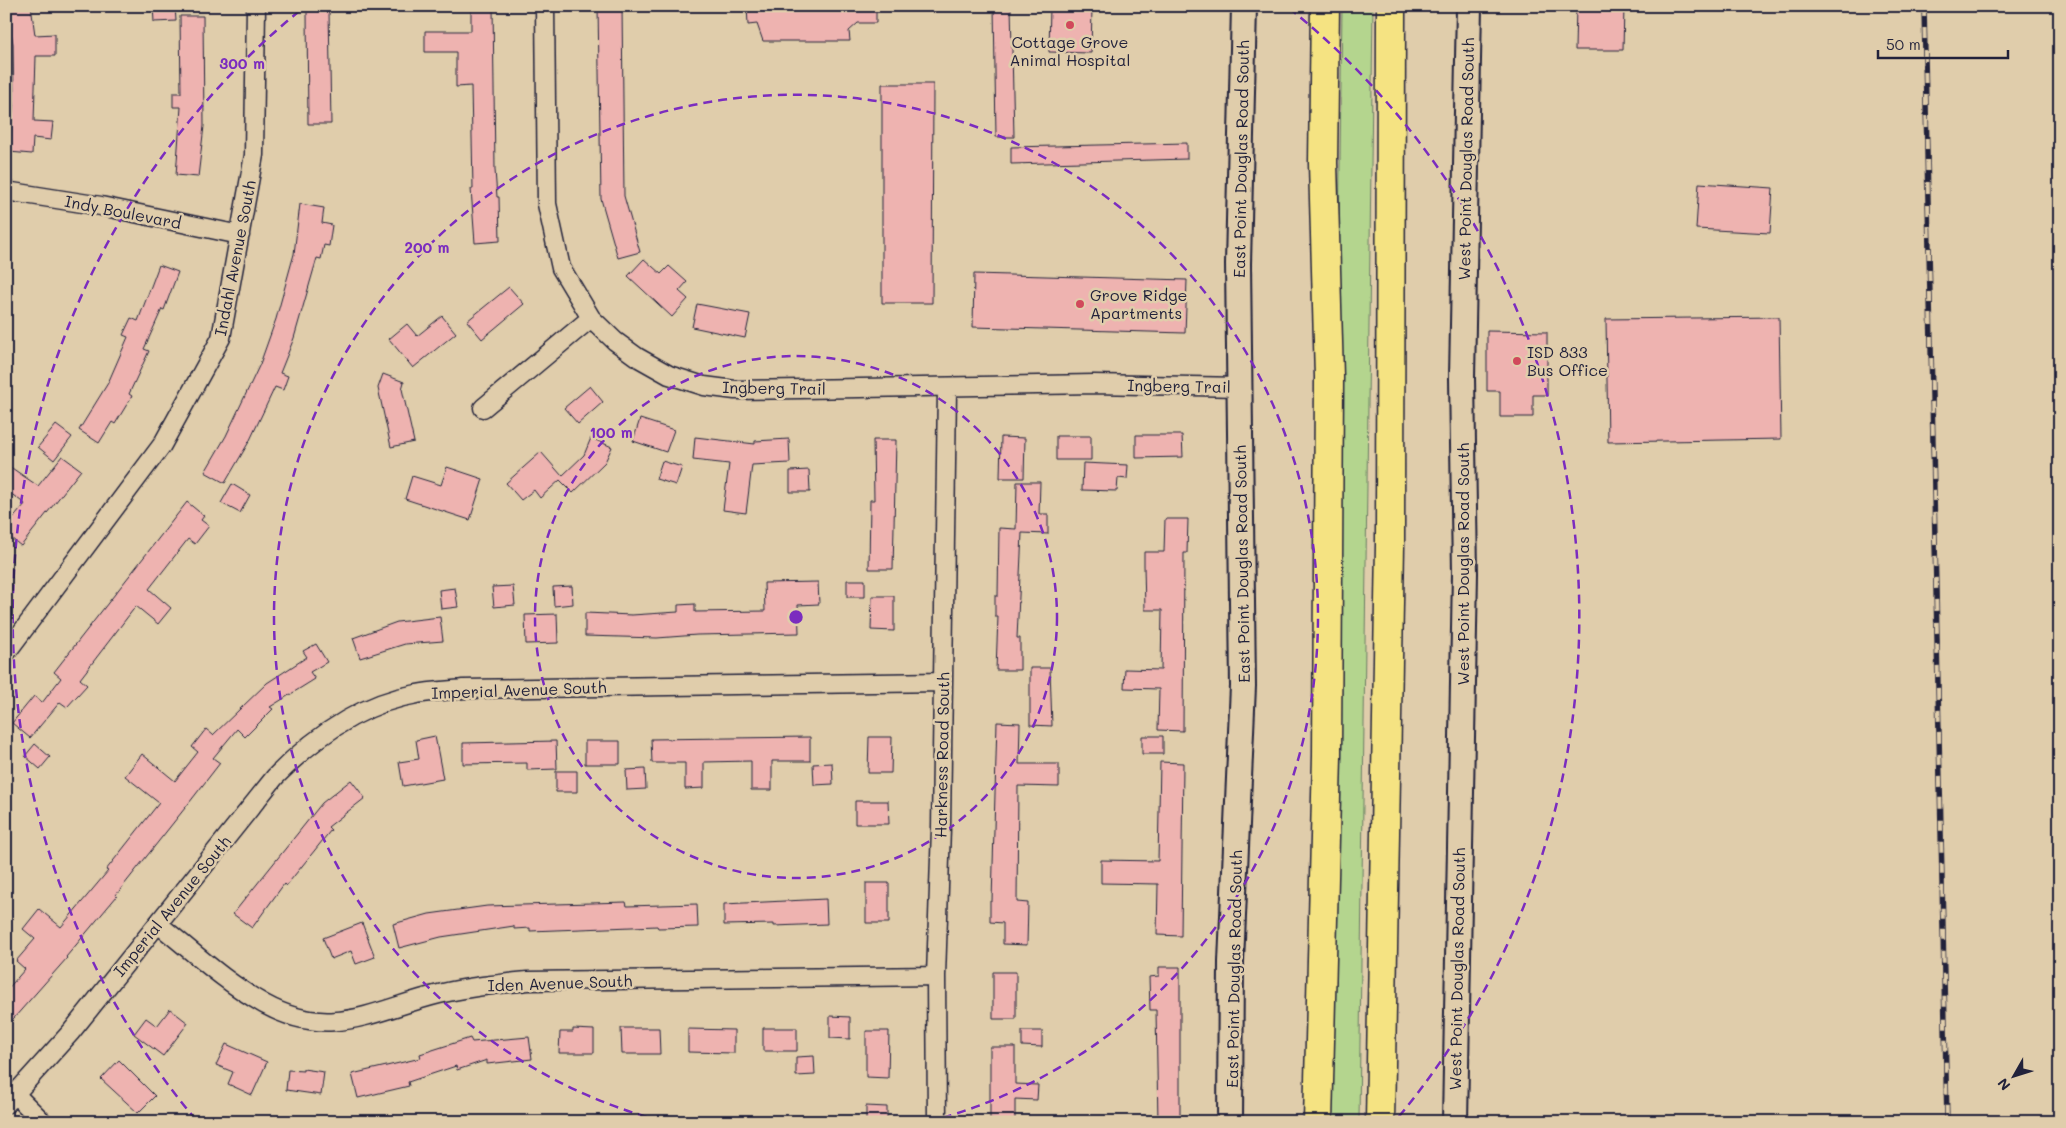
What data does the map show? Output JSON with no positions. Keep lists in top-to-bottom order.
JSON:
{
  "streets": {
    "street": [
      "East Point Douglas Road South",
      "West Point Douglas Road South",
      "Indy Boulevard",
      "Indahl Avenue South",
      "Ingberg Trail",
      "Imperial Avenue South",
      "Harkness Road South",
      "Iden Avenue South"
    ]
  },
  "crossings": [
    ["East Point Douglas Road South", "Ingberg Trail"],
    ["Indy Boulevard", "Indahl Avenue South"],
    ["Ingberg Trail", "Harkness Road South"],
    ["Imperial Avenue South", "Harkness Road South"],
    ["Imperial Avenue South", "Iden Avenue South"],
    ["Harkness Road South", "Iden Avenue South"]
  ],
  "places": ["Cottage Grove Animal Hospital", "Grove Ridge Apartments", "ISD 833 Bus Office"],
  "scale_bar": "50 m",
  "north": "bottom left",
  "rings": ["300 m", "200 m", "100 m"]
}
